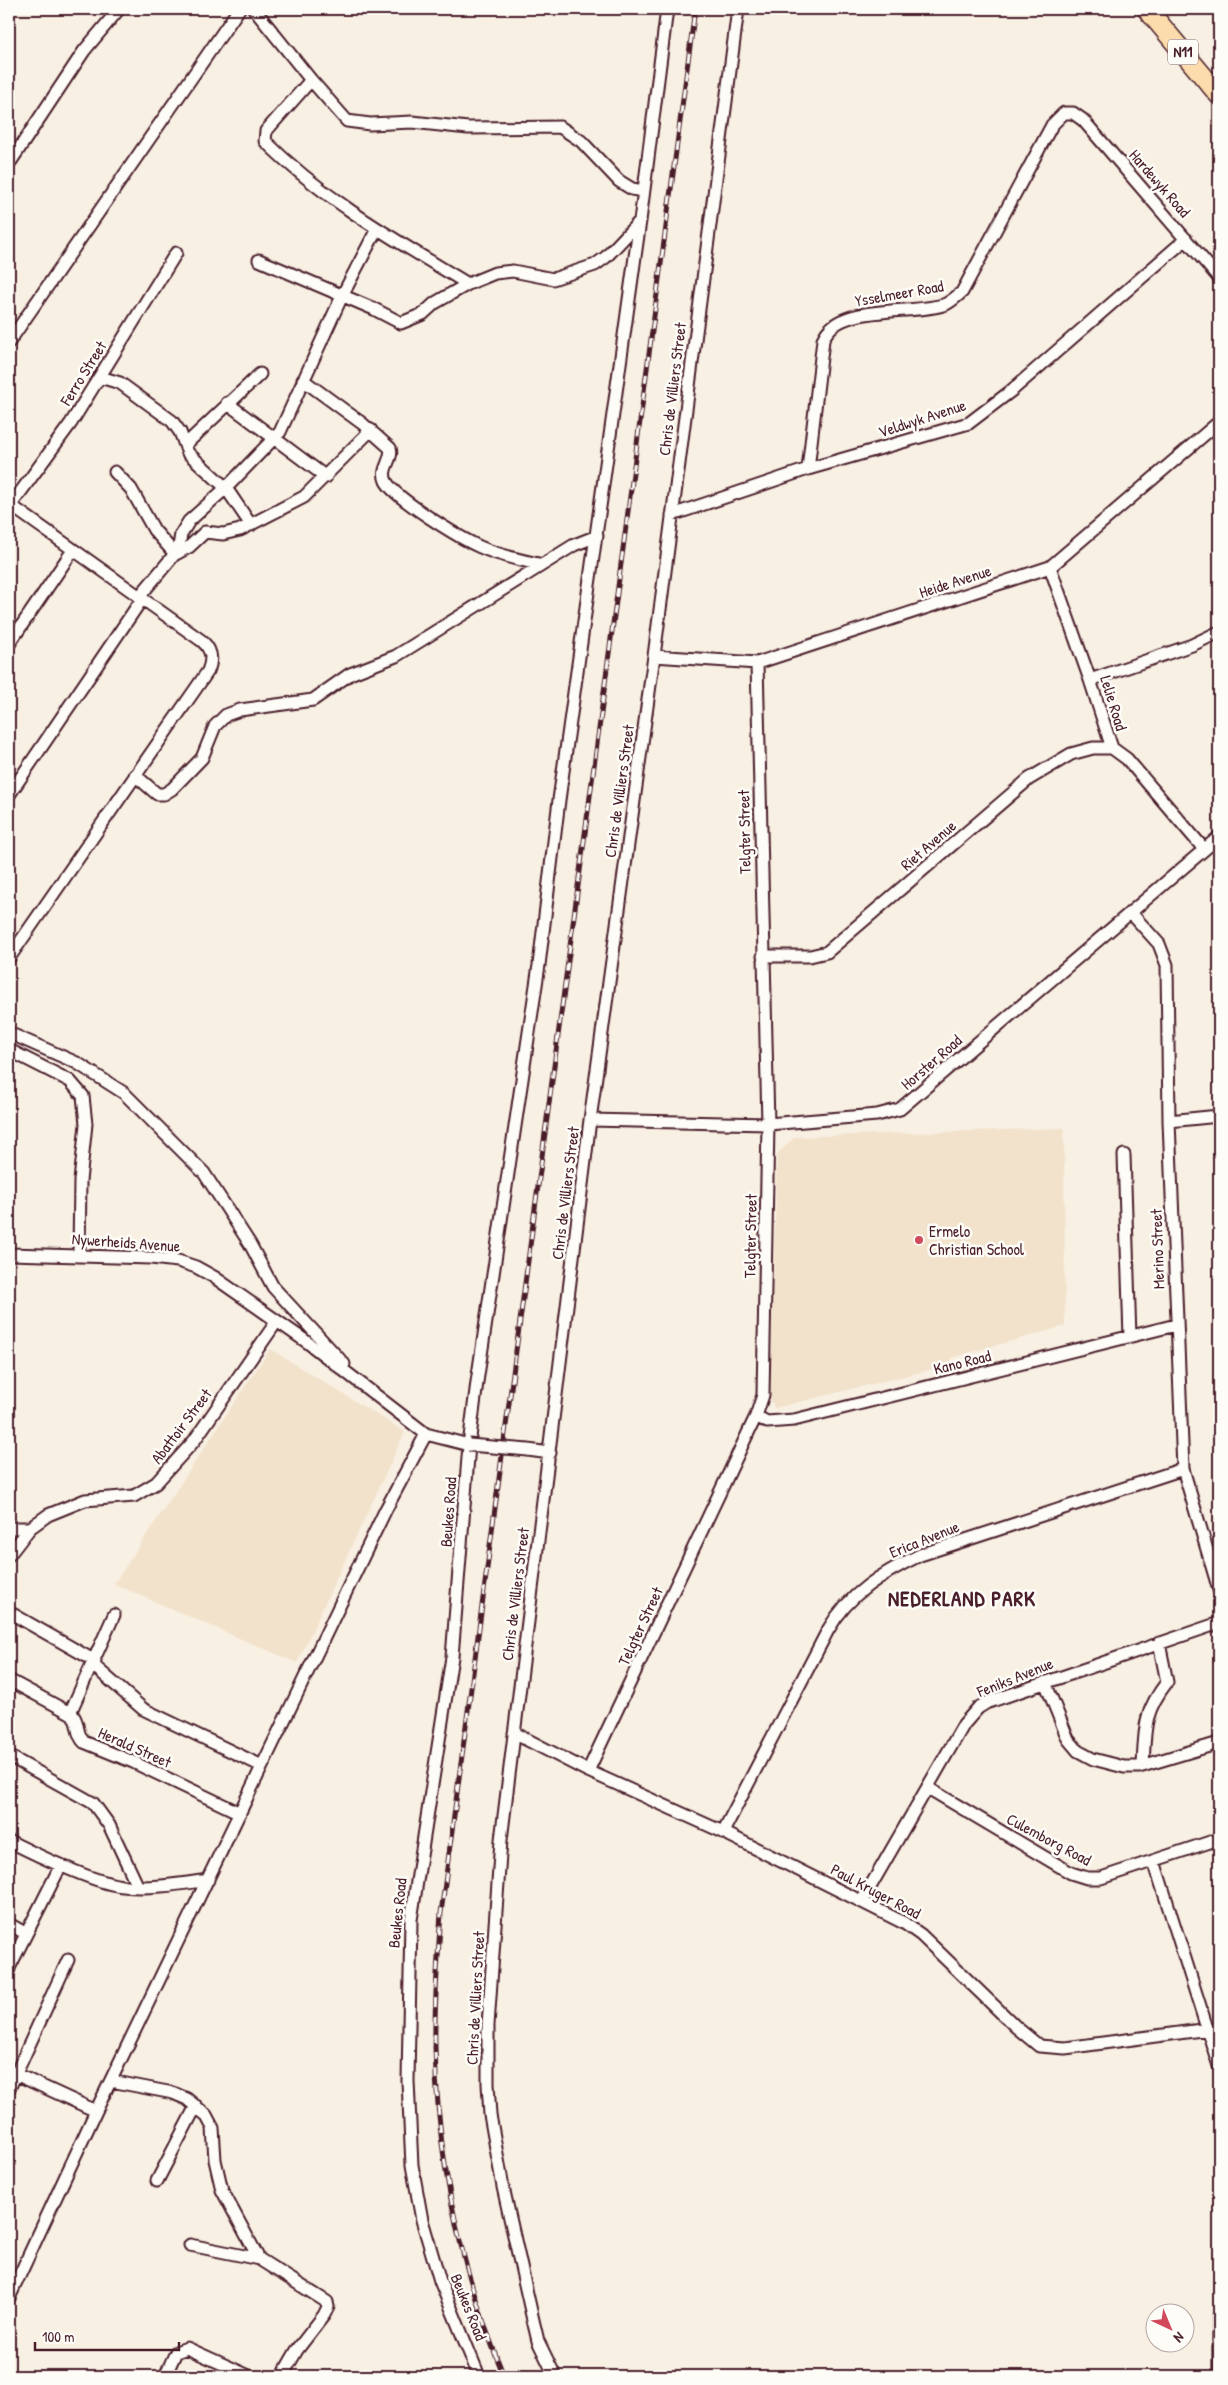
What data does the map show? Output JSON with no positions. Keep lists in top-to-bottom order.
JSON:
{
  "streets": {
    "highway": ["N11"],
    "street": [
      "Hardewyk Road",
      "Ysselmeer Road",
      "Ferro Street",
      "Chris de Villiers Street",
      "Veldwyk Avenue",
      "Heide Avenue",
      "Lelie Road",
      "Telgter Street",
      "Riet Avenue",
      "Horster Road",
      "Nywerheids Avenue",
      "Merino Street",
      "Kano Road",
      "Abattoir Street",
      "Beukes Road",
      "Erica Avenue",
      "Feniks Avenue",
      "Herald Street",
      "Culemborg Road",
      "Paul Kruger Road"
    ]
  },
  "crossings": [
    ["Hardewyk Road", "Ysselmeer Road"],
    ["Hardewyk Road", "Veldwyk Avenue"],
    ["Ysselmeer Road", "Veldwyk Avenue"],
    ["Chris de Villiers Street", "Veldwyk Avenue"],
    ["Chris de Villiers Street", "Heide Avenue"],
    ["Chris de Villiers Street", "Horster Road"],
    ["Chris de Villiers Street", "Paul Kruger Road"],
    ["Heide Avenue", "Lelie Road"],
    ["Heide Avenue", "Telgter Street"],
    ["Lelie Road", "Riet Avenue"],
    ["Lelie Road", "Horster Road"],
    ["Telgter Street", "Riet Avenue"],
    ["Telgter Street", "Horster Road"],
    ["Telgter Street", "Kano Road"],
    ["Telgter Street", "Paul Kruger Road"],
    ["Horster Road", "Merino Street"],
    ["Nywerheids Avenue", "Abattoir Street"],
    ["Merino Street", "Kano Road"],
    ["Merino Street", "Erica Avenue"],
    ["Erica Avenue", "Paul Kruger Road"],
    ["Feniks Avenue", "Culemborg Road"],
    ["Feniks Avenue", "Paul Kruger Road"]
  ],
  "districts": ["NEDERLAND PARK"],
  "places": ["Ermelo Christian School"],
  "scale_bar": "100 m",
  "north": "bottom right"
}
